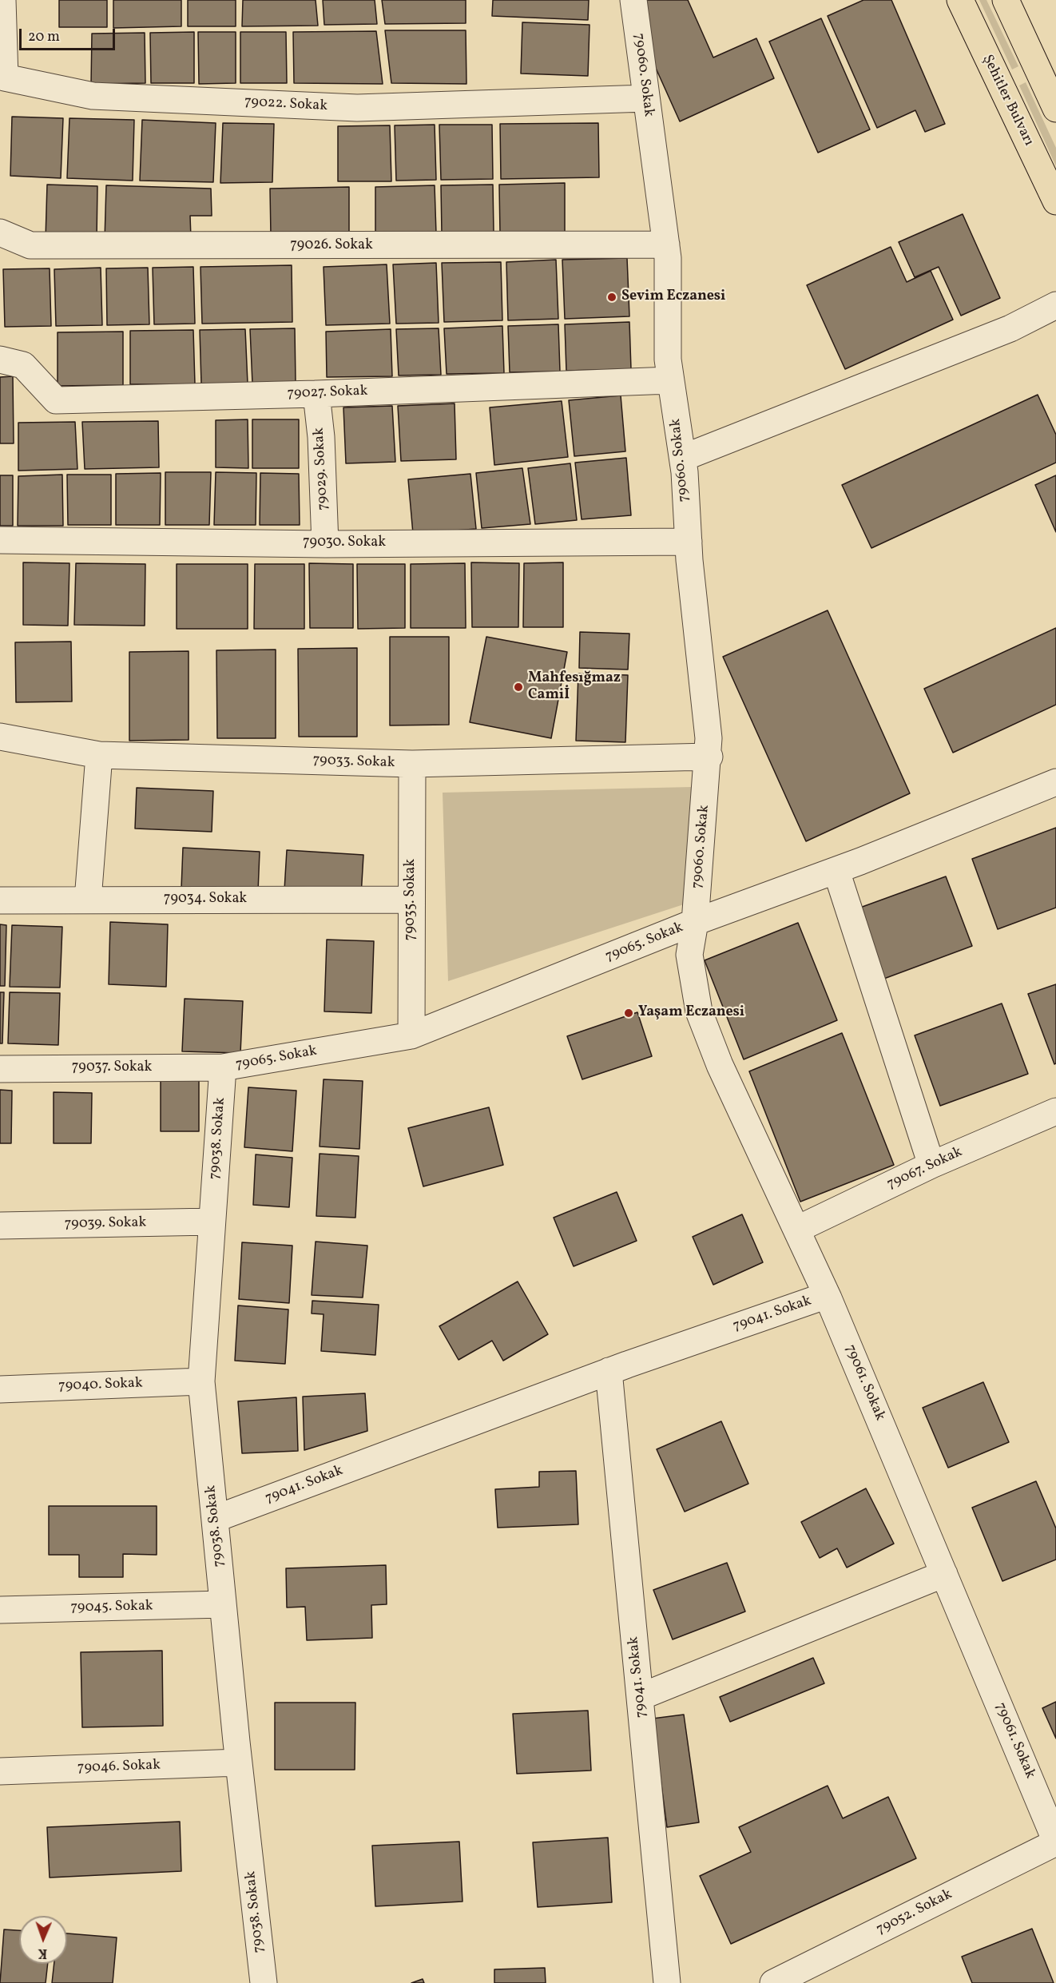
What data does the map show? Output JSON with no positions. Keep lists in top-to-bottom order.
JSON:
{
  "streets": {
    "main road": ["Şehitler Bulvarı"],
    "street": [
      "79060. Sokak",
      "79022. Sokak",
      "79026. Sokak",
      "79027. Sokak",
      "79029. Sokak",
      "79030. Sokak",
      "79033. Sokak",
      "79034. Sokak",
      "79035. Sokak",
      "79065. Sokak",
      "79037. Sokak",
      "79038. Sokak",
      "79067. Sokak",
      "79039. Sokak",
      "79041. Sokak",
      "79061. Sokak",
      "79040. Sokak",
      "79045. Sokak",
      "79046. Sokak",
      "79052. Sokak"
    ]
  },
  "crossings": [
    ["79060. Sokak", "79022. Sokak"],
    ["79060. Sokak", "79026. Sokak"],
    ["79060. Sokak", "79027. Sokak"],
    ["79060. Sokak", "79030. Sokak"],
    ["79060. Sokak", "79033. Sokak"],
    ["79060. Sokak", "79065. Sokak"],
    ["79060. Sokak", "79061. Sokak"],
    ["79027. Sokak", "79029. Sokak"],
    ["79029. Sokak", "79030. Sokak"],
    ["79033. Sokak", "79035. Sokak"],
    ["79034. Sokak", "79035. Sokak"],
    ["79035. Sokak", "79065. Sokak"],
    ["79065. Sokak", "79037. Sokak"],
    ["79065. Sokak", "79038. Sokak"],
    ["79065. Sokak", "79061. Sokak"],
    ["79037. Sokak", "79038. Sokak"],
    ["79038. Sokak", "79039. Sokak"],
    ["79038. Sokak", "79041. Sokak"],
    ["79038. Sokak", "79040. Sokak"],
    ["79038. Sokak", "79045. Sokak"],
    ["79038. Sokak", "79046. Sokak"],
    ["79067. Sokak", "79061. Sokak"],
    ["79041. Sokak", "79061. Sokak"],
    ["79061. Sokak", "79052. Sokak"]
  ],
  "places": ["Sevim Eczanesi", "Mahfesığmaz Camiİ", "Yaşam Eczanesi"],
  "scale_bar": "20 m",
  "north": "bottom"
}
